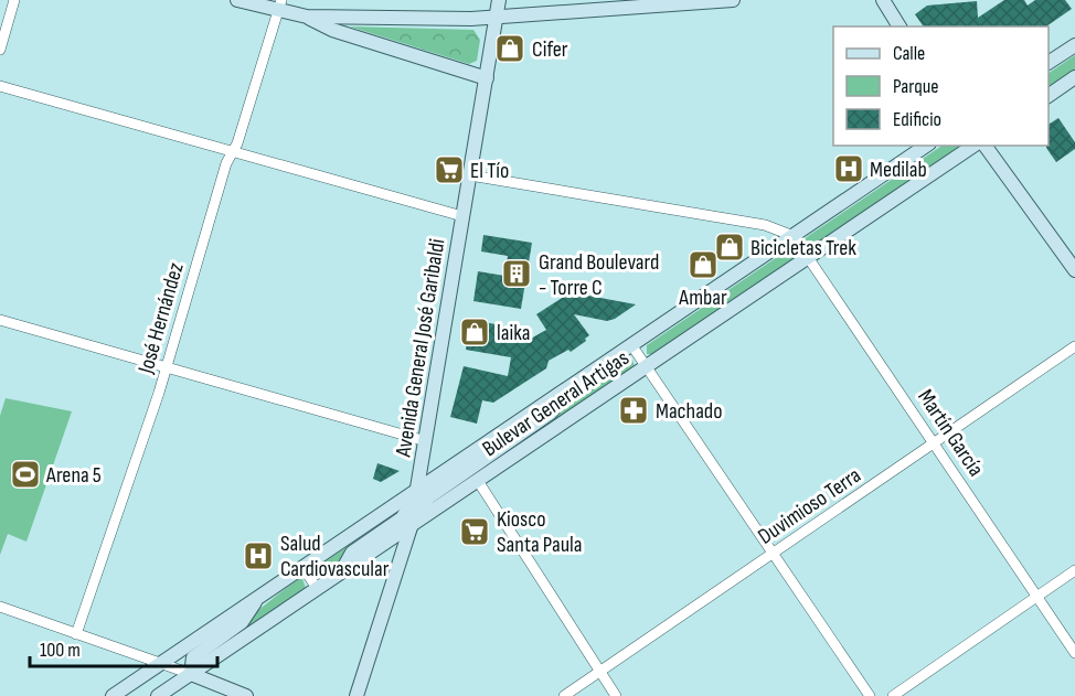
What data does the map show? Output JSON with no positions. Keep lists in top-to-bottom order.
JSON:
{
  "streets": {
    "main road": ["Avenida General José Garibaldi", "Bulevar General Artigas"],
    "street": ["José Hernández", "Martín García", "Duvimioso Terra"]
  },
  "crossings": [
    ["Avenida General José Garibaldi", "Bulevar General Artigas"],
    ["Bulevar General Artigas", "Martín García"],
    ["Martín García", "Duvimioso Terra"]
  ],
  "places": {
    "shop": [
      "Cifer",
      "Bicicletas Trek",
      "Ambar",
      "laika"
    ],
    "hospital": ["Medilab", "Salud Cardiovascular"],
    "supermarket": ["El Tío", "Kiosco Santa Paula"],
    "building": ["Grand Boulevard - Torre C"],
    "pharmacy": ["Machado"],
    "sports": ["Arena 5"]
  },
  "legend": ["Calle", "Parque", "Edificio"],
  "scale_bar": "100 m"
}
